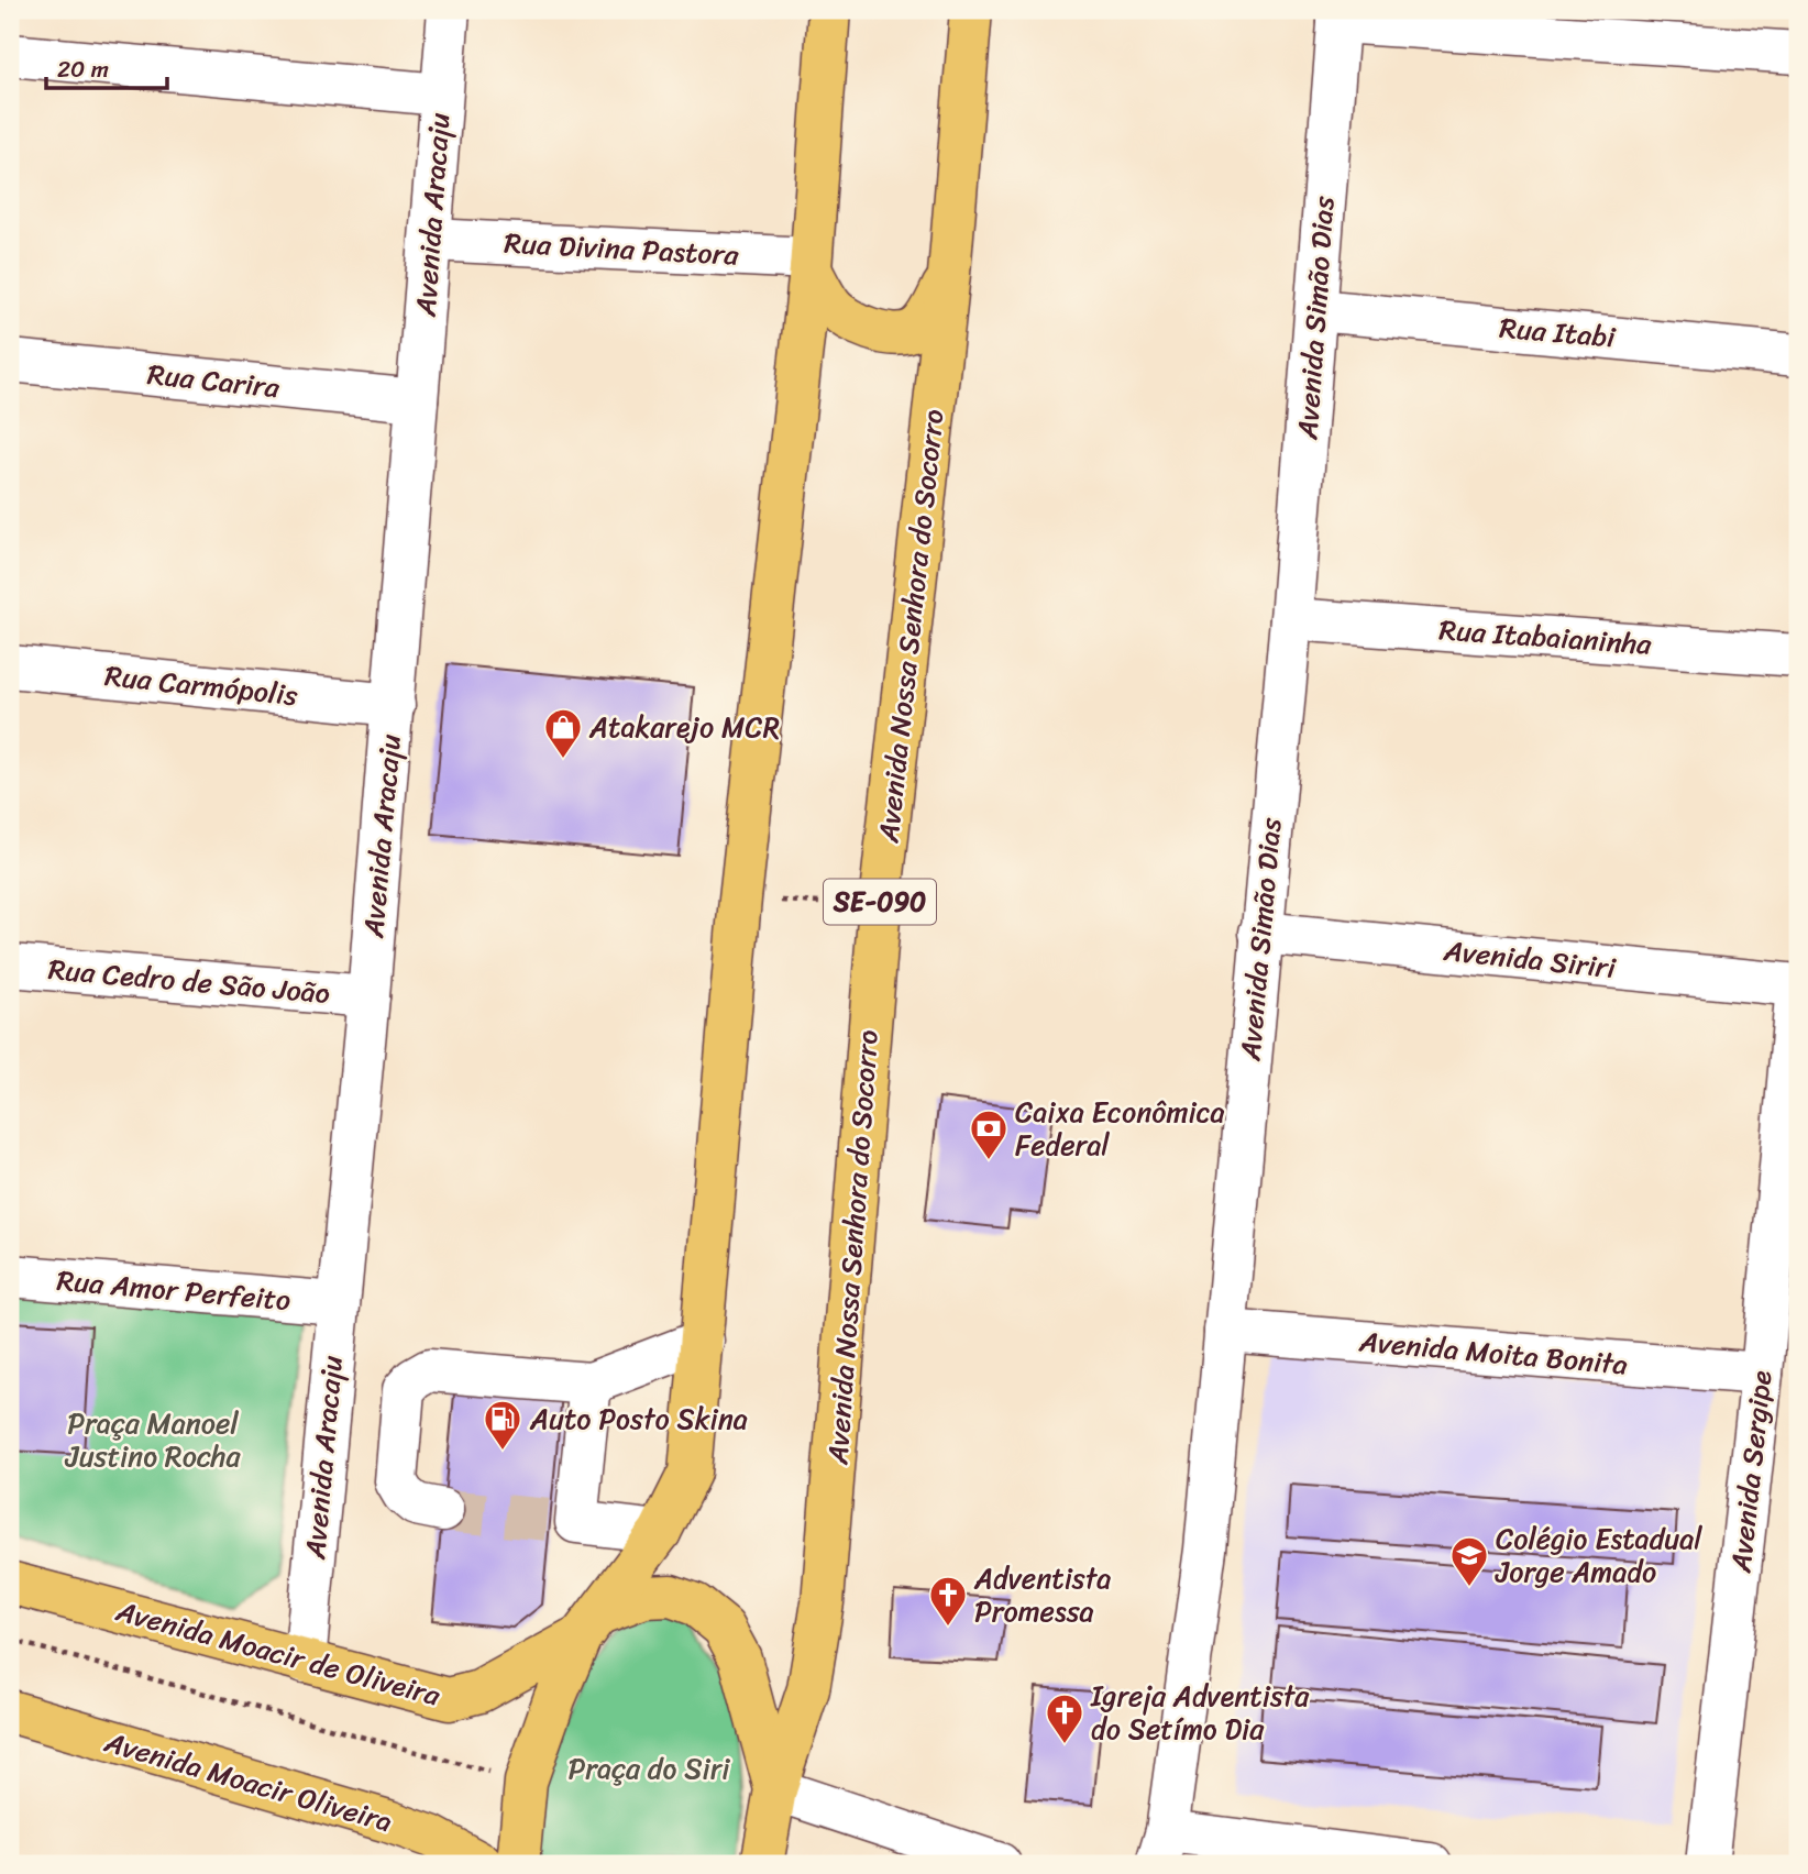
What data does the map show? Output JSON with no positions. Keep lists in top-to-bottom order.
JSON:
{
  "streets": {
    "main road": [
      "Avenida Nossa Senhora do Socorro",
      "SE-090",
      "Avenida Moacir de Oliveira",
      "Avenida Moacir Oliveira"
    ],
    "street": [
      "Avenida Aracaju",
      "Rua Divina Pastora",
      "Avenida Simão Dias",
      "Rua Itabi",
      "Rua Carira",
      "Rua Itabaianinha",
      "Rua Carmópolis",
      "Avenida Siriri",
      "Rua Cedro de São João",
      "Rua Amor Perfeito",
      "Avenida Moita Bonita",
      "Avenida Sergipe"
    ]
  },
  "crossings": [
    ["Avenida Aracaju", "Rua Divina Pastora"],
    ["Avenida Aracaju", "Rua Carira"],
    ["Avenida Aracaju", "Rua Carmópolis"],
    ["Avenida Aracaju", "Rua Cedro de São João"],
    ["Avenida Aracaju", "Rua Amor Perfeito"],
    ["Avenida Aracaju", "Avenida Moacir de Oliveira"],
    ["Avenida Simão Dias", "Rua Itabi"],
    ["Avenida Simão Dias", "Rua Itabaianinha"],
    ["Avenida Simão Dias", "Avenida Siriri"],
    ["Avenida Simão Dias", "Avenida Moita Bonita"],
    ["Avenida Nossa Senhora do Socorro", "Avenida Moacir de Oliveira"],
    ["Avenida Siriri", "Avenida Sergipe"],
    ["Avenida Moita Bonita", "Avenida Sergipe"]
  ],
  "parks": ["Praça Manoel Justino Rocha", "Praça do Siri"],
  "places": {
    "shop": ["Atakarejo MCR"],
    "bank": ["Caixa Econômica Federal"],
    "fuel station": ["Auto Posto Skina"],
    "school or university": ["Colégio Estadual Jorge Amado"],
    "church": ["Adventista Promessa", "Igreja Adventista do Setímo Dia"]
  },
  "scale_bar": "20 m"
}
